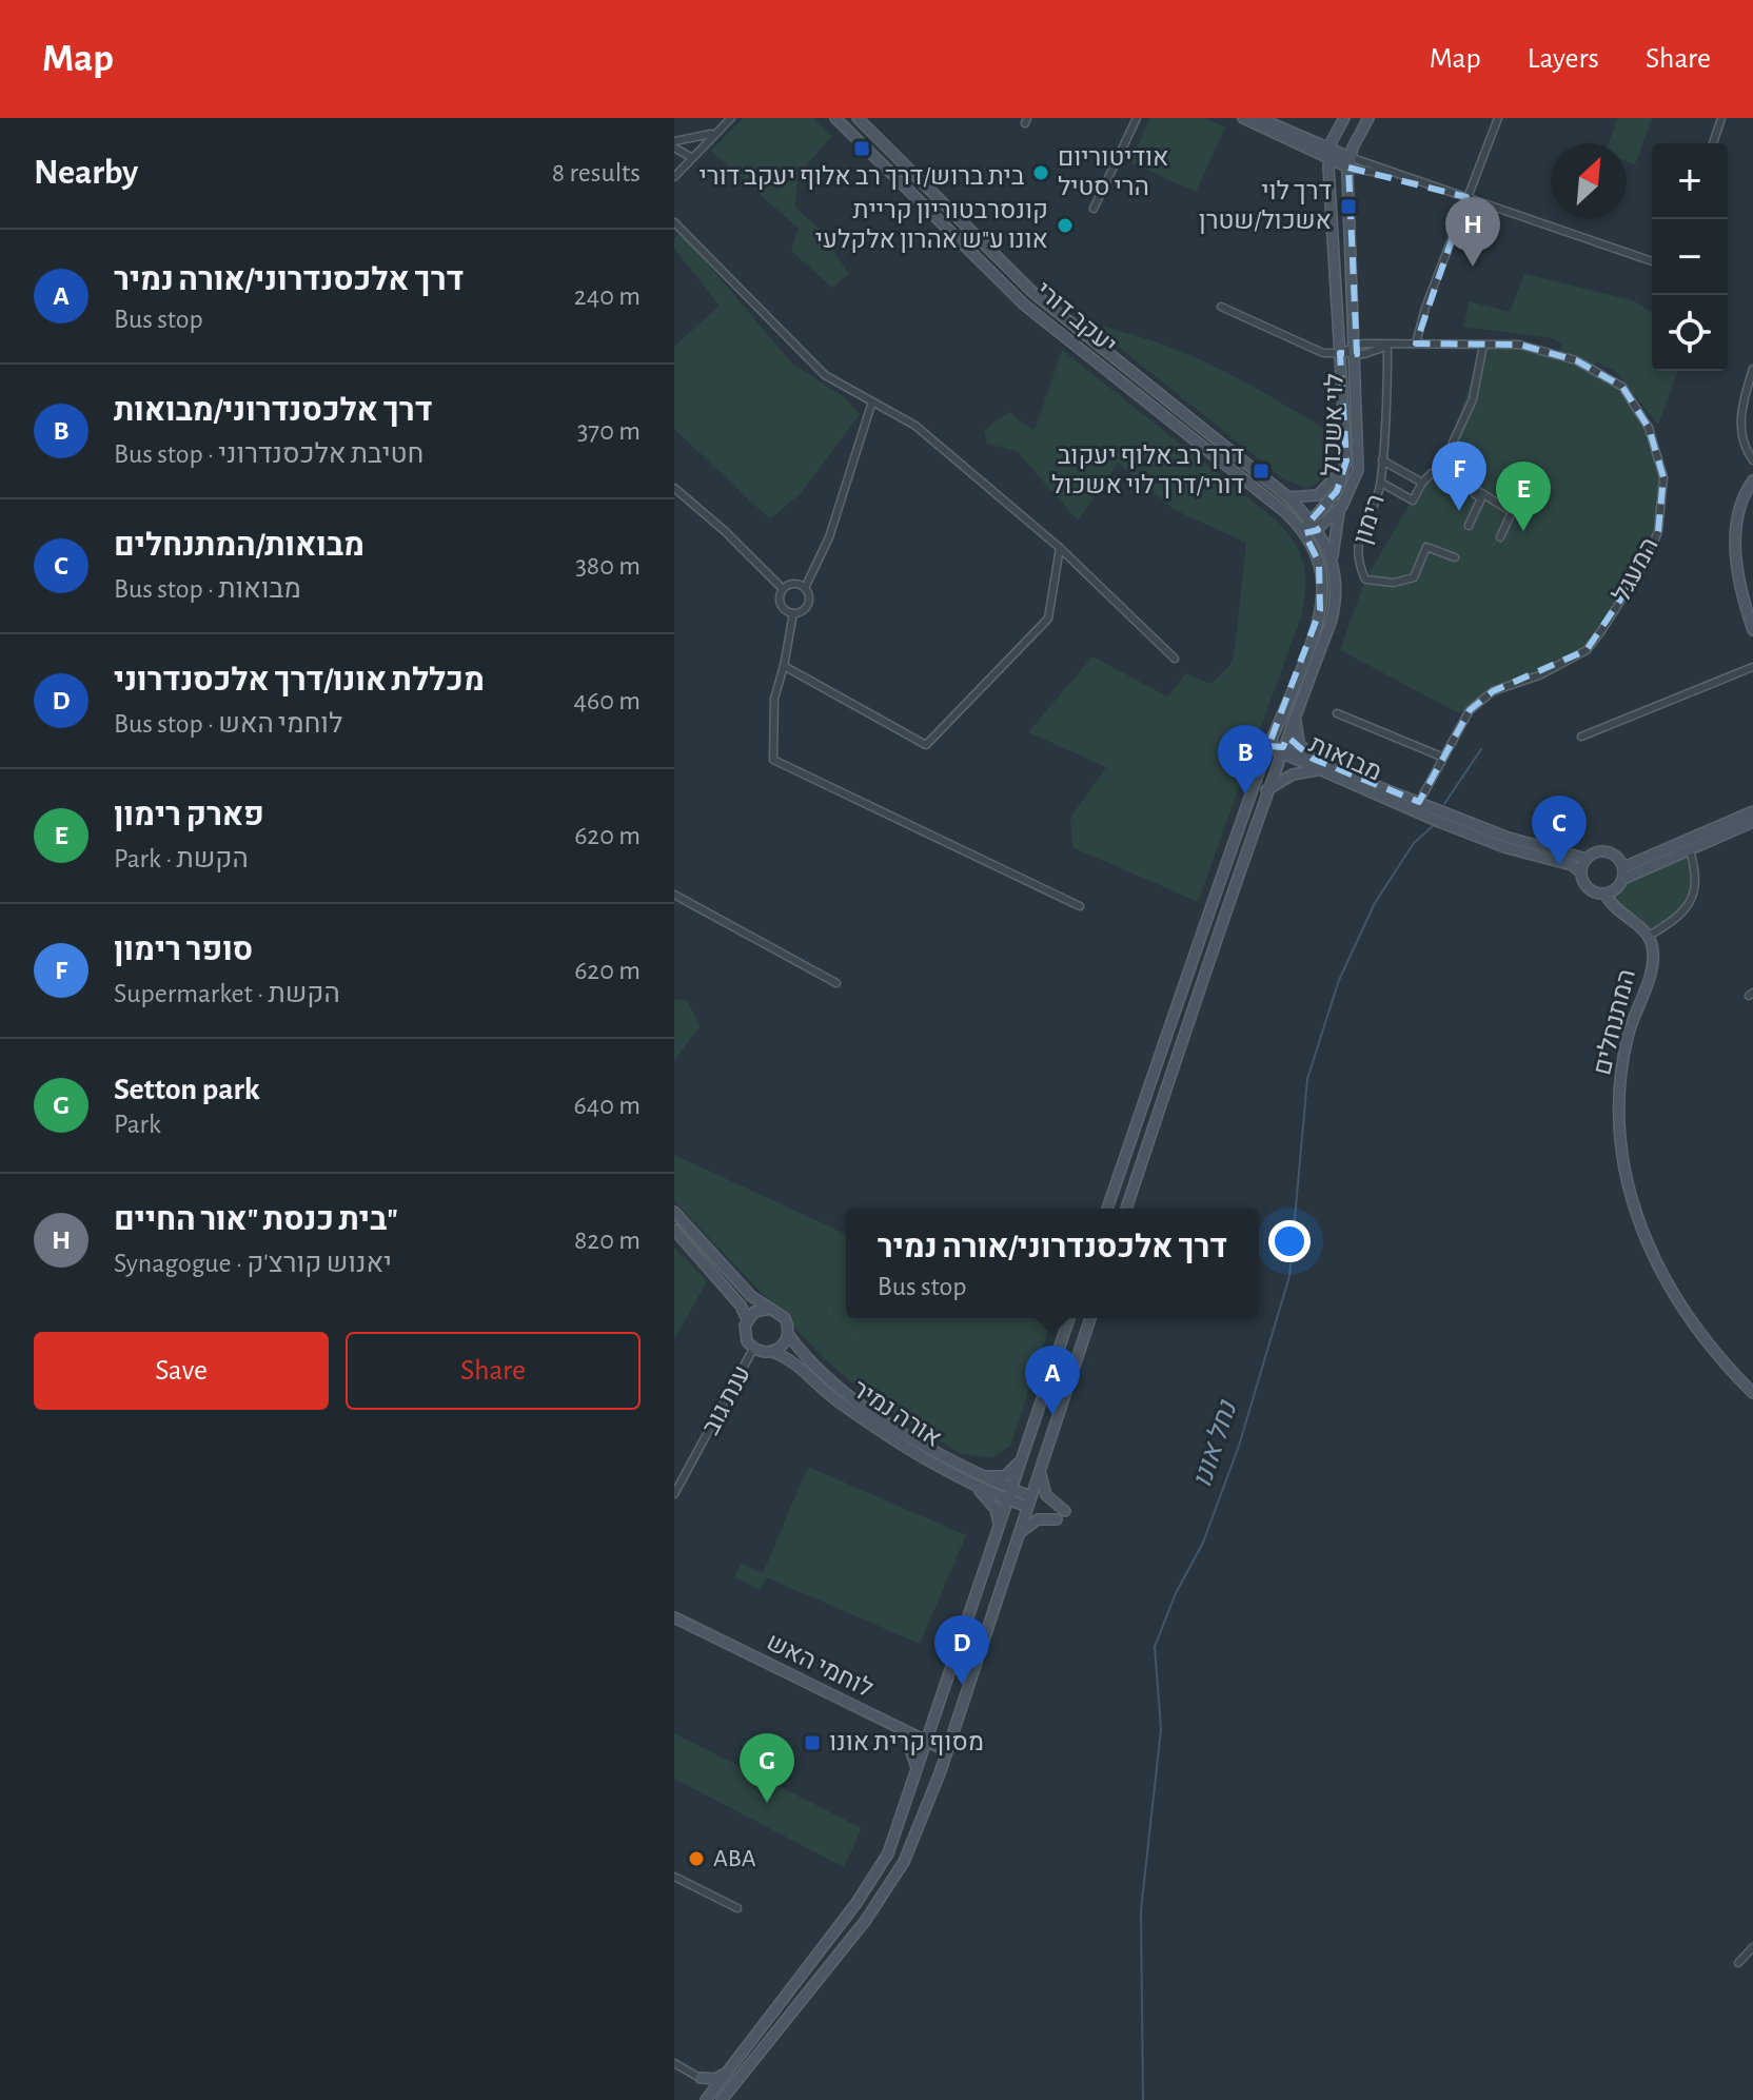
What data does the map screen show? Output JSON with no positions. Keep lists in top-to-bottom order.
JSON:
{
  "streets": {
    "main road": [
      "יעקב דורי",
      "לוי אשכול",
      "מבואות",
      "המתנחלים",
      "אורה נמיר",
      "לוחמי האש"
    ],
    "street": ["רימון", "המעגל", "ענת גוב"]
  },
  "crossings": [
    ["יעקב דורי", "לוי אשכול"],
    ["לוי אשכול", "המעגל"],
    ["רימון", "המעגל"],
    ["המעגל", "מבואות"],
    ["ענת גוב", "אורה נמיר"]
  ],
  "water": ["נחל אונו"],
  "places": {
    "transit": [
      "בית ברוש/דרך רב אלוף יעקב דורי",
      "דרך לוי אשכול/שטרן",
      "דרך רב אלוף יעקוב דורי/דרך לוי אשכול",
      "מסוף קרית אונו"
    ],
    "other": ["אודיטוריום הרי סטיל", "קונסרבטוריון קריית אונו ע\"ש אהרון אלקלעי", "ABA"]
  },
  "north": "top right",
  "page": {
    "header": "Map",
    "nav": ["Map", "Layers", "Share"],
    "heading": ["Nearby", "8 results"],
    "map_buttons": ["+", "−"],
    "pins": [
      "H",
      "F",
      "E",
      "B",
      "C",
      "A",
      "D",
      "G"
    ],
    "list": [
      {
        "mark": "A",
        "name": "דרך אלכסנדרוני/אורה נמיר",
        "note": "Bus stop",
        "value": "240 m"
      },
      {
        "mark": "B",
        "name": "דרך אלכסנדרוני/מבואות",
        "note": "Bus stop · חטיבת אלכסנדרוני",
        "value": "370 m"
      },
      {
        "mark": "C",
        "name": "מבואות/המתנחלים",
        "note": "Bus stop · מבואות",
        "value": "380 m"
      },
      {
        "mark": "D",
        "name": "מכללת אונו/דרך אלכסנדרוני",
        "note": "Bus stop · לוחמי האש",
        "value": "460 m"
      },
      {
        "mark": "E",
        "name": "פארק רימון",
        "note": "Park · הקשת",
        "value": "620 m"
      },
      {
        "mark": "F",
        "name": "סופר רימון",
        "note": "Supermarket · הקשת",
        "value": "620 m"
      },
      {
        "mark": "G",
        "name": "Setton park",
        "note": "Park",
        "value": "640 m"
      },
      {
        "mark": "H",
        "name": "בית כנסת \"אור החיים\"",
        "note": "Synagogue · יאנוש קורצ'ק",
        "value": "820 m"
      }
    ],
    "popup": ["דרך אלכסנדרוני/אורה נמיר", "Bus stop"],
    "buttons": ["Save", "Share"]
  }
}
